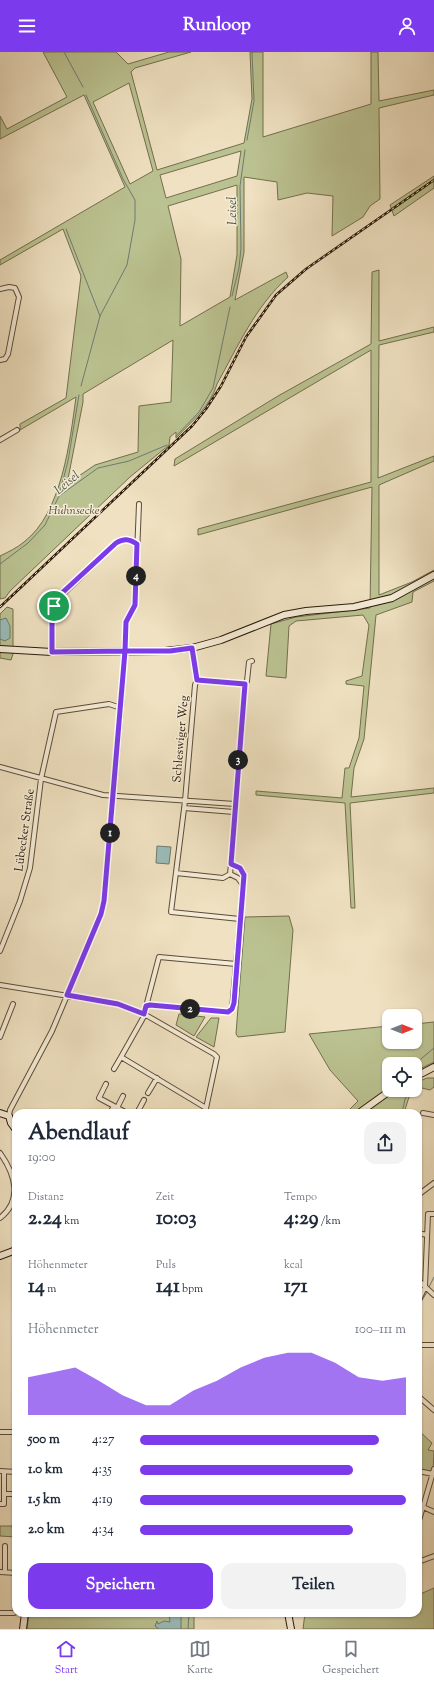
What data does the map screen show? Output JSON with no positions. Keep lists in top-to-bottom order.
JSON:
{
  "streets": {
    "street": ["Schleswiger Weg", "Lübecker Straße"]
  },
  "water": ["Leisel"],
  "parks": ["Huhnsecke"],
  "north": "right",
  "page": {
    "header": "Runloop",
    "pins": [
      "4",
      "3",
      "1",
      "2"
    ],
    "heading": ["Abendlauf", "19:00"],
    "stats": [
      ["Distanz", "2.24 km"],
      ["Zeit", "10:03"],
      ["Tempo", "4:29 /km"],
      ["Höhenmeter", "14 m"],
      ["Puls", "141 bpm"],
      ["kcal", "171"]
    ],
    "chart": ["Höhenmeter", "100–111 m"],
    "list": [
      {
        "name": "500 m",
        "note": "4:27"
      },
      {
        "name": "1.0 km",
        "note": "4:35"
      },
      {
        "name": "1.5 km",
        "note": "4:19"
      },
      {
        "name": "2.0 km",
        "note": "4:34"
      }
    ],
    "buttons": ["Speichern", "Teilen"],
    "tabs": ["Start", "Karte", "Gespeichert"]
  }
}
